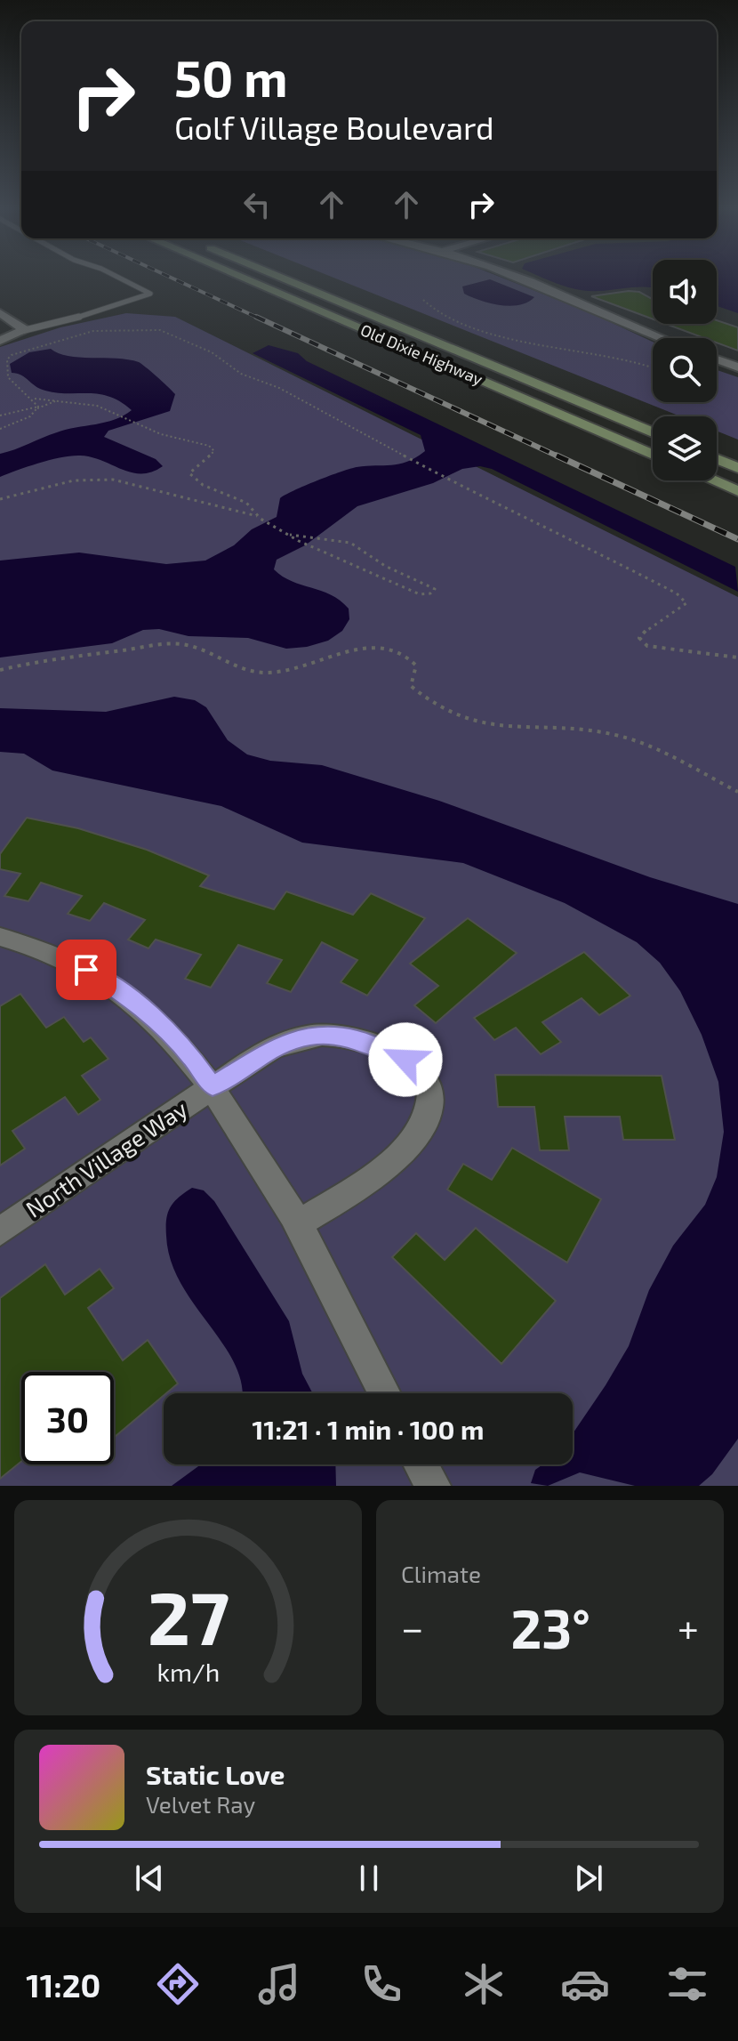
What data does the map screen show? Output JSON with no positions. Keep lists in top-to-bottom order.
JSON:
{
  "streets": {
    "main road": ["Old Dixie Highway"],
    "street": ["North Village Way"]
  },
  "page": {
    "turn": ["50 m", "Golf Village Boulevard"],
    "limit": "30",
    "trip": "11:21 · 1 min · 100 m",
    "tile": "Climate",
    "heat": ["−", "23°", "+"],
    "song": ["Static Love", "Velvet Ray"],
    "tabs": "11:20",
    "gauge": ["27", "km/h"]
  }
}
